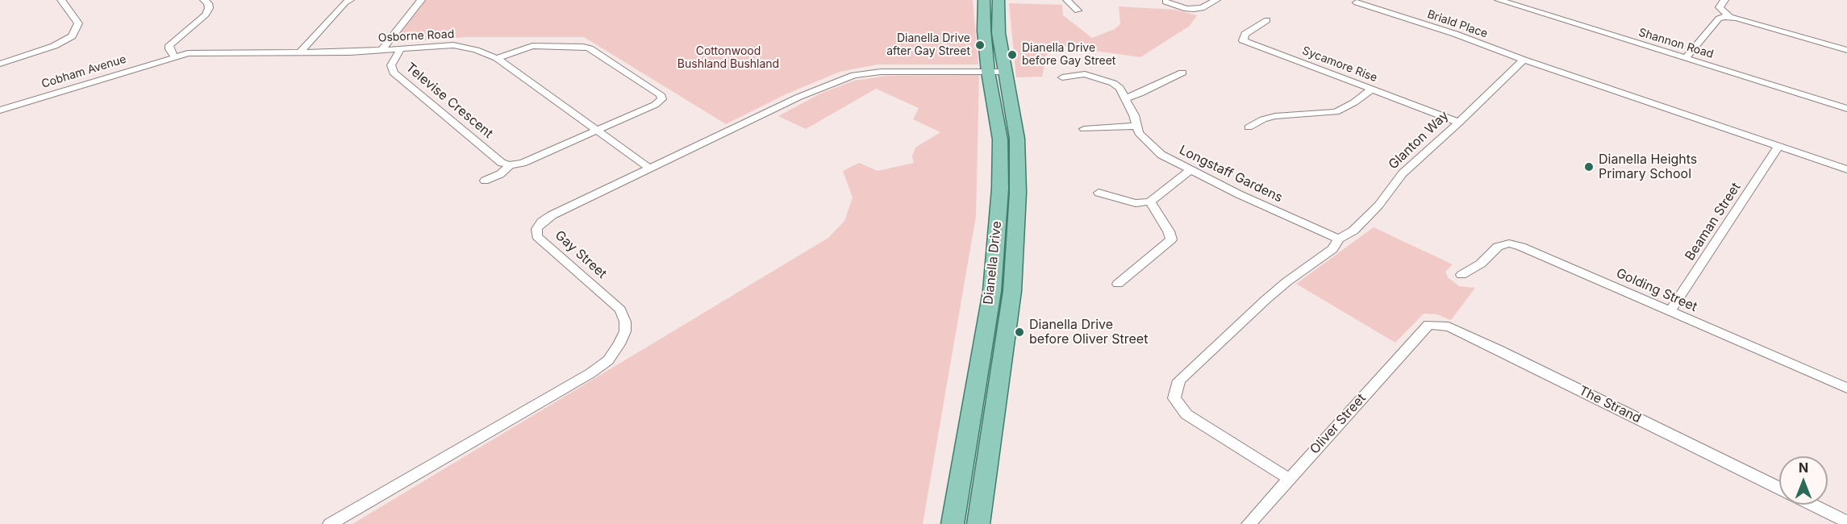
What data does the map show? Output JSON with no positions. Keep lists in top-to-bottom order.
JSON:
{
  "streets": {
    "main road": ["Dianella Drive"],
    "street": [
      "Briald Place",
      "Osborne Road",
      "Shannon Road",
      "Sycamore Rise",
      "Cobham Avenue",
      "Televise Crescent",
      "Glanton Way",
      "Longstaff Gardens",
      "Beaman Street",
      "Gay Street",
      "Golding Street",
      "The Strand",
      "Oliver Street"
    ]
  },
  "crossings": [
    ["Briald Place", "Glanton Way"],
    ["Osborne Road", "Cobham Avenue"],
    ["Osborne Road", "Televise Crescent"],
    ["Osborne Road", "Gay Street"],
    ["Sycamore Rise", "Glanton Way"],
    ["Glanton Way", "Longstaff Gardens"],
    ["Glanton Way", "Oliver Street"],
    ["Beaman Street", "Golding Street"],
    ["Gay Street", "Dianella Drive"],
    ["The Strand", "Oliver Street"]
  ],
  "parks": ["Cottonwood Bushland Bushland"],
  "places": [
    "Dianella Drive after Gay Street",
    "Dianella Drive before Gay Street",
    "Dianella Heights Primary School",
    "Dianella Drive before Oliver Street"
  ],
  "north": "top"
}
